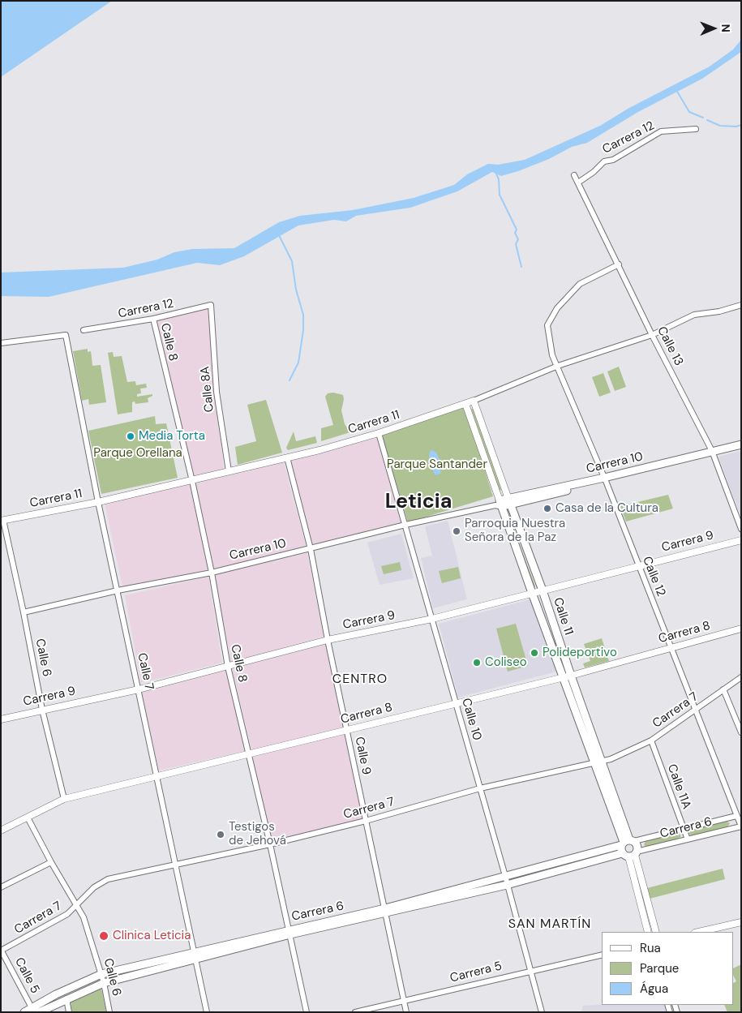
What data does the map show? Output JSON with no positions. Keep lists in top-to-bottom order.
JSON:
{
  "streets": {
    "main road": ["Carrera 10", "Calle 11", "Carrera 6"],
    "street": [
      "Carrera 12",
      "Calle 8",
      "Calle 13",
      "Calle 8A",
      "Carrera 11",
      "Carrera 9",
      "Calle 12",
      "Carrera 8",
      "Calle 6",
      "Calle 7",
      "Carrera 7",
      "Calle 10",
      "Calle 9",
      "Calle 11A",
      "Carrera 5",
      "Calle 5"
    ]
  },
  "crossings": [
    ["Carrera 12", "Calle 8"],
    ["Carrera 12", "Calle 13"],
    ["Carrera 12", "Calle 8A"],
    ["Calle 8", "Carrera 11"],
    ["Calle 8", "Carrera 10"],
    ["Calle 8", "Carrera 9"],
    ["Calle 8", "Carrera 8"],
    ["Calle 8", "Carrera 7"],
    ["Calle 8", "Carrera 6"],
    ["Calle 13", "Carrera 11"],
    ["Calle 13", "Carrera 10"],
    ["Calle 13", "Calle 12"],
    ["Calle 8A", "Carrera 11"],
    ["Carrera 11", "Calle 12"],
    ["Carrera 11", "Calle 11"],
    ["Carrera 11", "Calle 6"],
    ["Carrera 11", "Calle 7"],
    ["Carrera 11", "Calle 10"],
    ["Carrera 11", "Calle 9"],
    ["Carrera 10", "Calle 12"],
    ["Carrera 10", "Calle 11"],
    ["Carrera 10", "Calle 6"],
    ["Carrera 10", "Calle 7"],
    ["Carrera 10", "Calle 10"],
    ["Carrera 10", "Calle 9"],
    ["Carrera 9", "Calle 12"],
    ["Carrera 9", "Calle 11"],
    ["Carrera 9", "Calle 6"],
    ["Carrera 9", "Calle 7"],
    ["Carrera 9", "Calle 10"],
    ["Carrera 9", "Calle 9"],
    ["Calle 12", "Carrera 8"],
    ["Calle 12", "Carrera 7"],
    ["Calle 12", "Carrera 6"],
    ["Calle 11", "Carrera 8"],
    ["Calle 11", "Carrera 7"],
    ["Calle 11", "Carrera 6"],
    ["Carrera 8", "Calle 6"],
    ["Carrera 8", "Calle 7"],
    ["Carrera 8", "Calle 10"],
    ["Carrera 8", "Calle 9"],
    ["Calle 6", "Carrera 7"],
    ["Calle 6", "Carrera 6"],
    ["Calle 7", "Carrera 7"],
    ["Calle 7", "Carrera 6"],
    ["Carrera 7", "Calle 10"],
    ["Carrera 7", "Calle 9"],
    ["Carrera 7", "Calle 11A"],
    ["Carrera 7", "Calle 5"],
    ["Calle 10", "Carrera 6"],
    ["Calle 10", "Carrera 5"],
    ["Calle 9", "Carrera 6"],
    ["Calle 9", "Carrera 5"],
    ["Calle 11A", "Carrera 6"],
    ["Carrera 6", "Calle 5"]
  ],
  "districts": ["Leticia", "CENTRO", "SAN MARTÍN"],
  "parks": ["Parque Orellana", "Parque Santander"],
  "places": [
    "Media Torta",
    "Casa de la Cultura",
    "Parroquia Nuestra Señora de la Paz",
    "Polideportivo",
    "Coliseo",
    "Testigos de Jehová",
    "Clinica Leticia"
  ],
  "legend": ["Rua", "Parque", "Água"],
  "north": "right"
}
